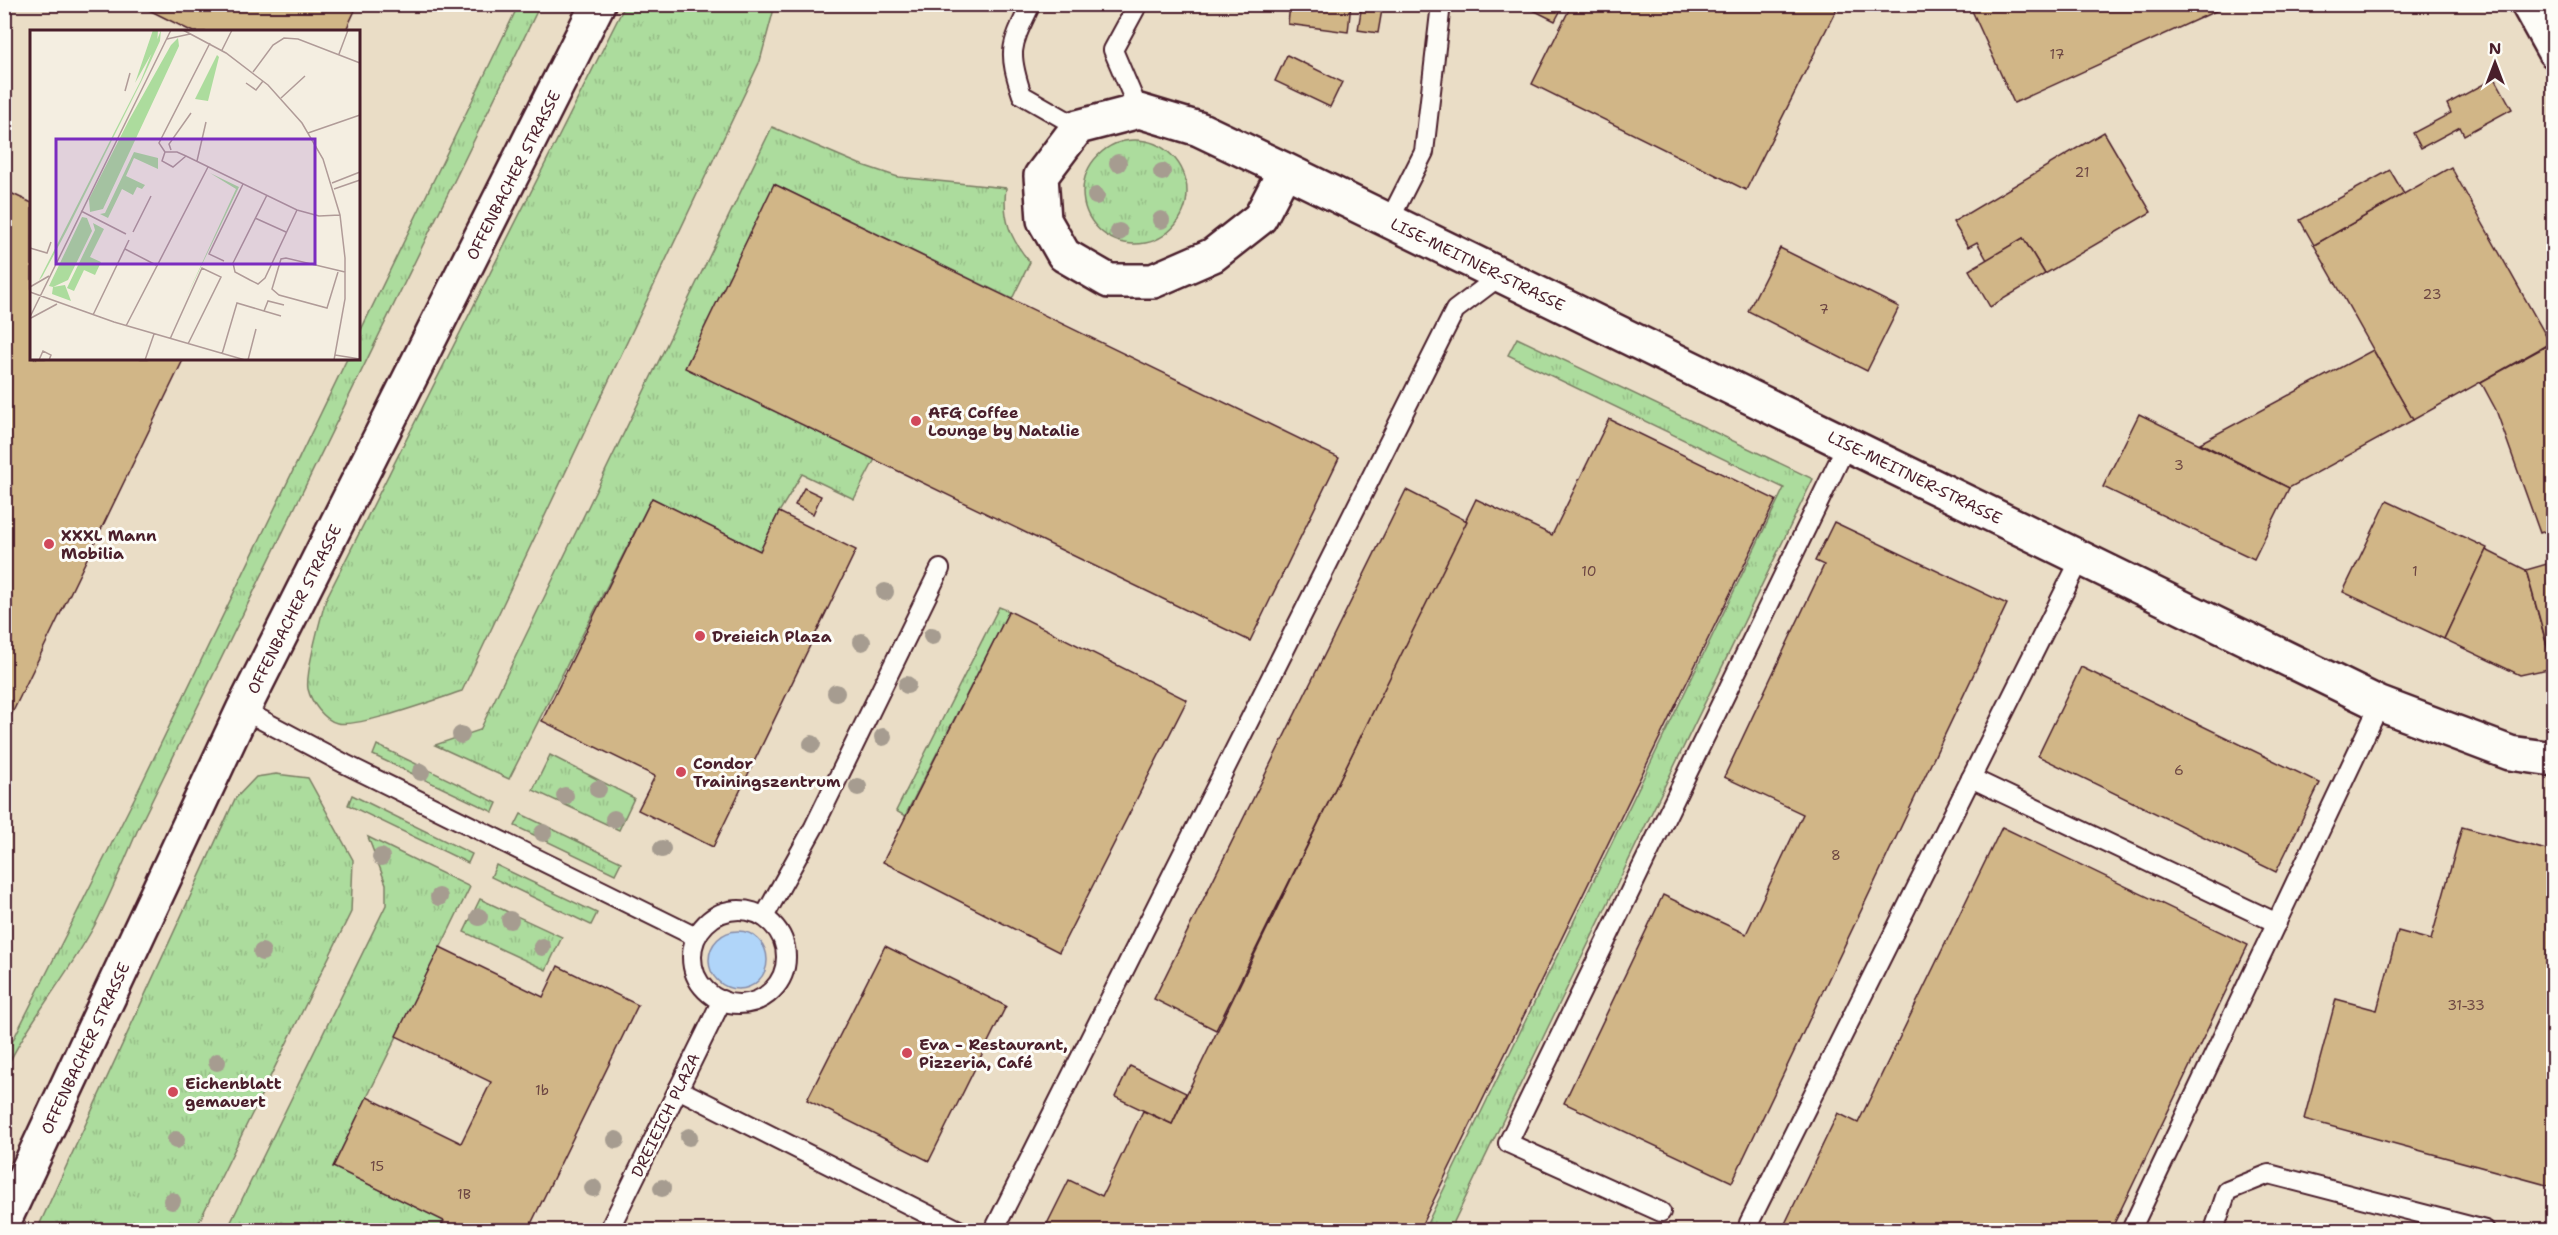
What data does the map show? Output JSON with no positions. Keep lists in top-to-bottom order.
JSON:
{
  "streets": {
    "street": ["OFFENBACHER STRASSE", "LISE-MEITNER-STRASSE"],
    "lane": ["DREIEICH PLAZA"]
  },
  "places": [
    "AFG Coffee Lounge by Natalie",
    "XXXL Mann Mobilia",
    "Dreieich Plaza",
    "Condor Trainingszentrum",
    "Eva - Restaurant, Pizzeria, Café",
    "Eichenblatt gemauert"
  ],
  "house_numbers": [
    "17",
    "21",
    "23",
    "7",
    "3",
    "10",
    "1",
    "6",
    "8",
    "31-33",
    "1b",
    "15",
    "1B"
  ],
  "north": "top"
}
